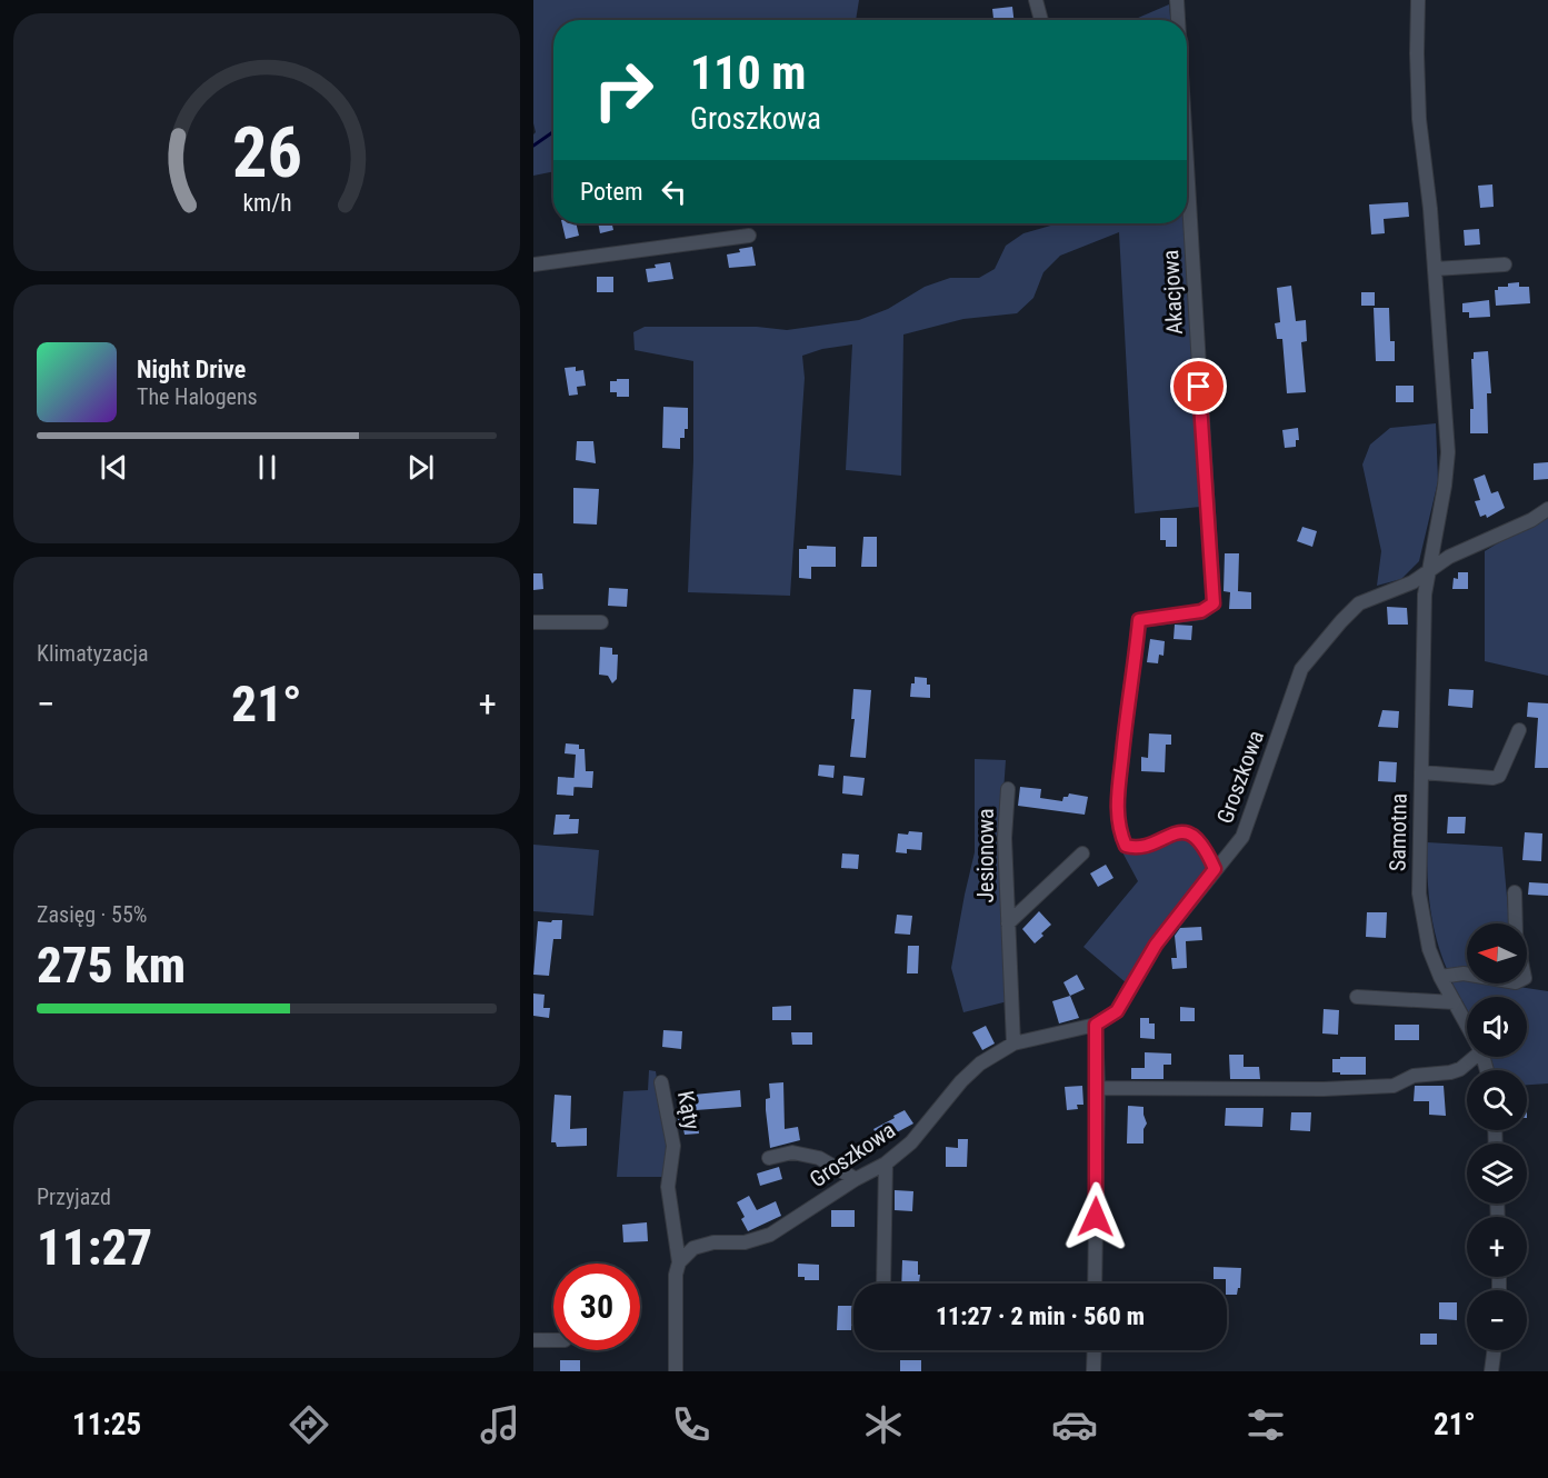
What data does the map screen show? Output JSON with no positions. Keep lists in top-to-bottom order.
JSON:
{
  "streets": {
    "street": [
      "Akacjowa",
      "Groszkowa",
      "Samotna",
      "Jesionowa",
      "Kąty"
    ]
  },
  "crossings": [
    ["Akacjowa", "Groszkowa"],
    ["Groszkowa", "Samotna"],
    ["Groszkowa", "Jesionowa"],
    ["Groszkowa", "Kąty"]
  ],
  "north": "left",
  "page": {
    "turn": ["110 m", "Groszkowa"],
    "then": "Potem",
    "song": ["Night Drive", "The Halogens"],
    "tile": [
      "Klimatyzacja",
      ["Zasięg · 55%", "275 km"],
      ["Przyjazd", "11:27"]
    ],
    "heat": ["−", "21°", "+"],
    "map_buttons": ["+", "−"],
    "limit": "30",
    "trip": "11:27 · 2 min · 560 m",
    "tabs": ["11:25", "21°"],
    "gauge": ["26", "km/h"]
  }
}
